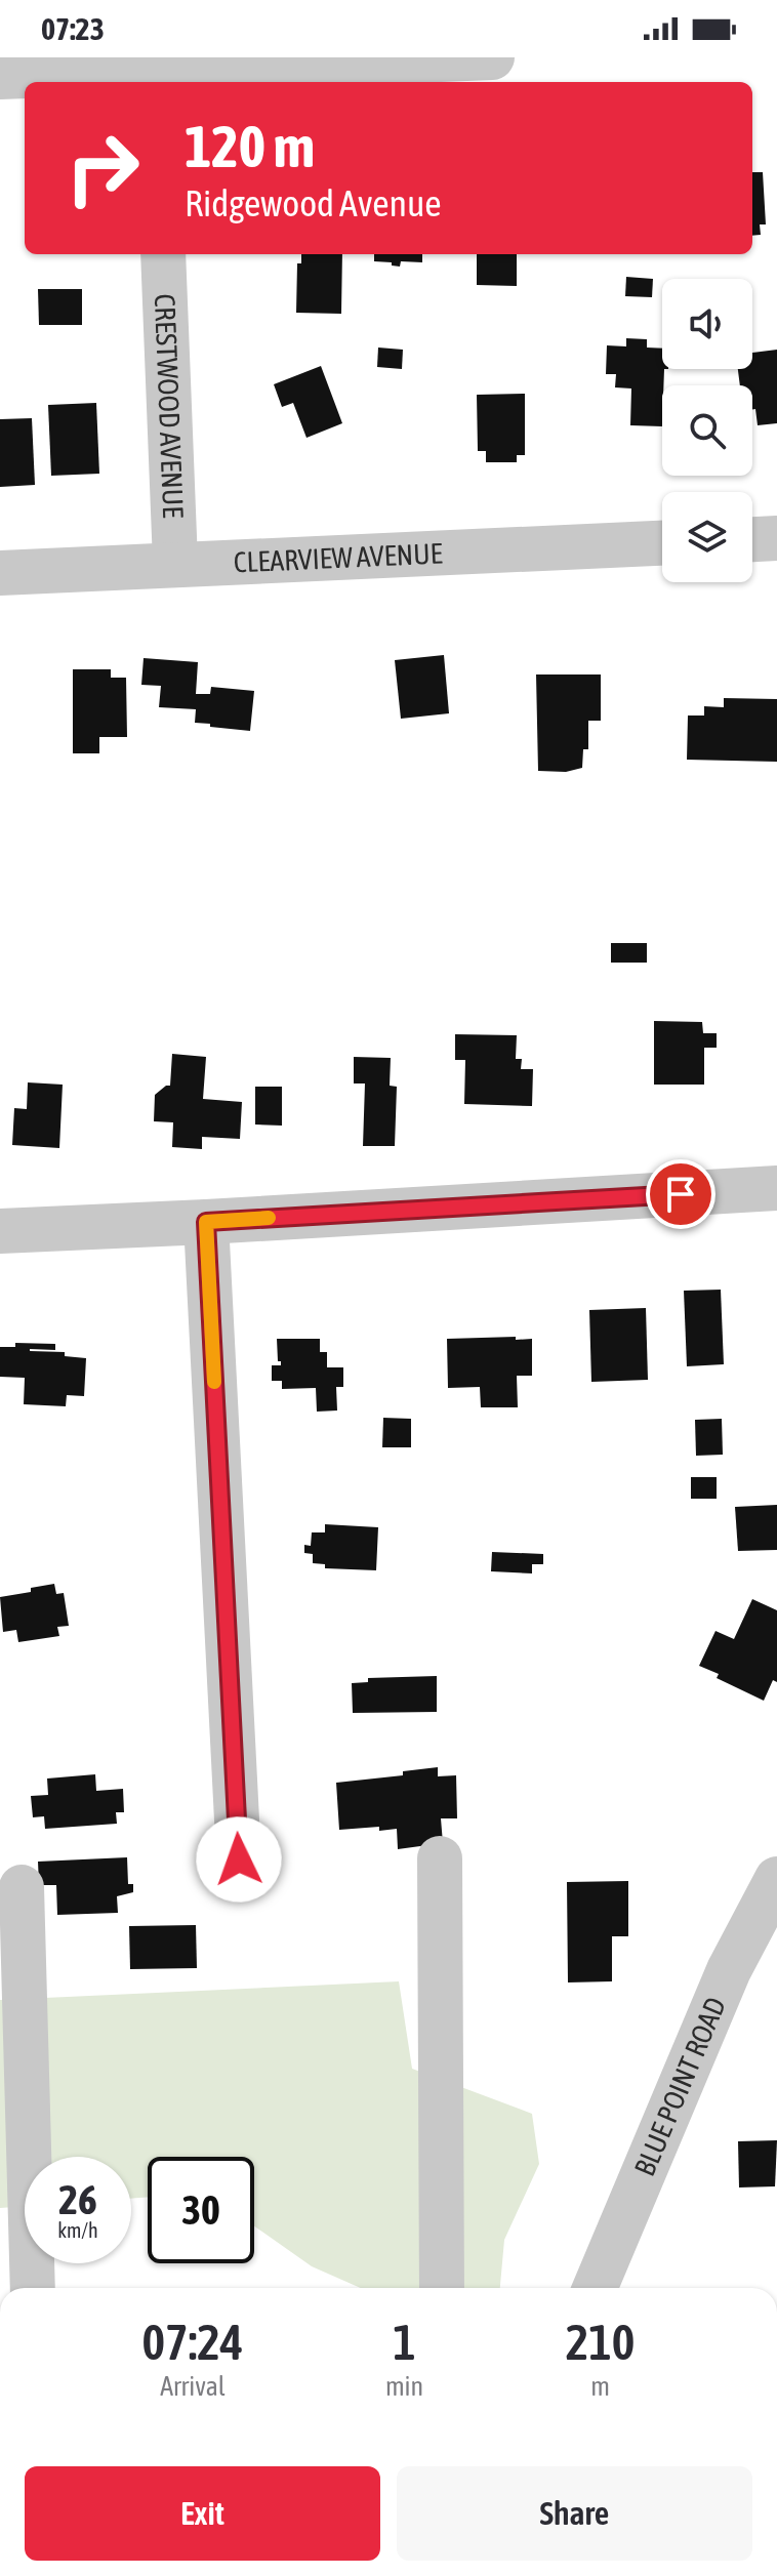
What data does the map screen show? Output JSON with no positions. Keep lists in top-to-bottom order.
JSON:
{
  "streets": {
    "street": ["CRESTWOOD AVENUE", "CLEARVIEW AVENUE", "BLUE POINT ROAD"]
  },
  "crossings": [
    ["CRESTWOOD AVENUE", "CLEARVIEW AVENUE"]
  ],
  "page": {
    "status": "07:23",
    "turn": ["120 m", "Ridgewood Avenue"],
    "speed": "26 km/h",
    "limit": "30",
    "eta": [
      "07:24",
      "Arrival",
      "1",
      "min",
      "210",
      "m"
    ],
    "buttons": ["Exit", "Share"]
  }
}
